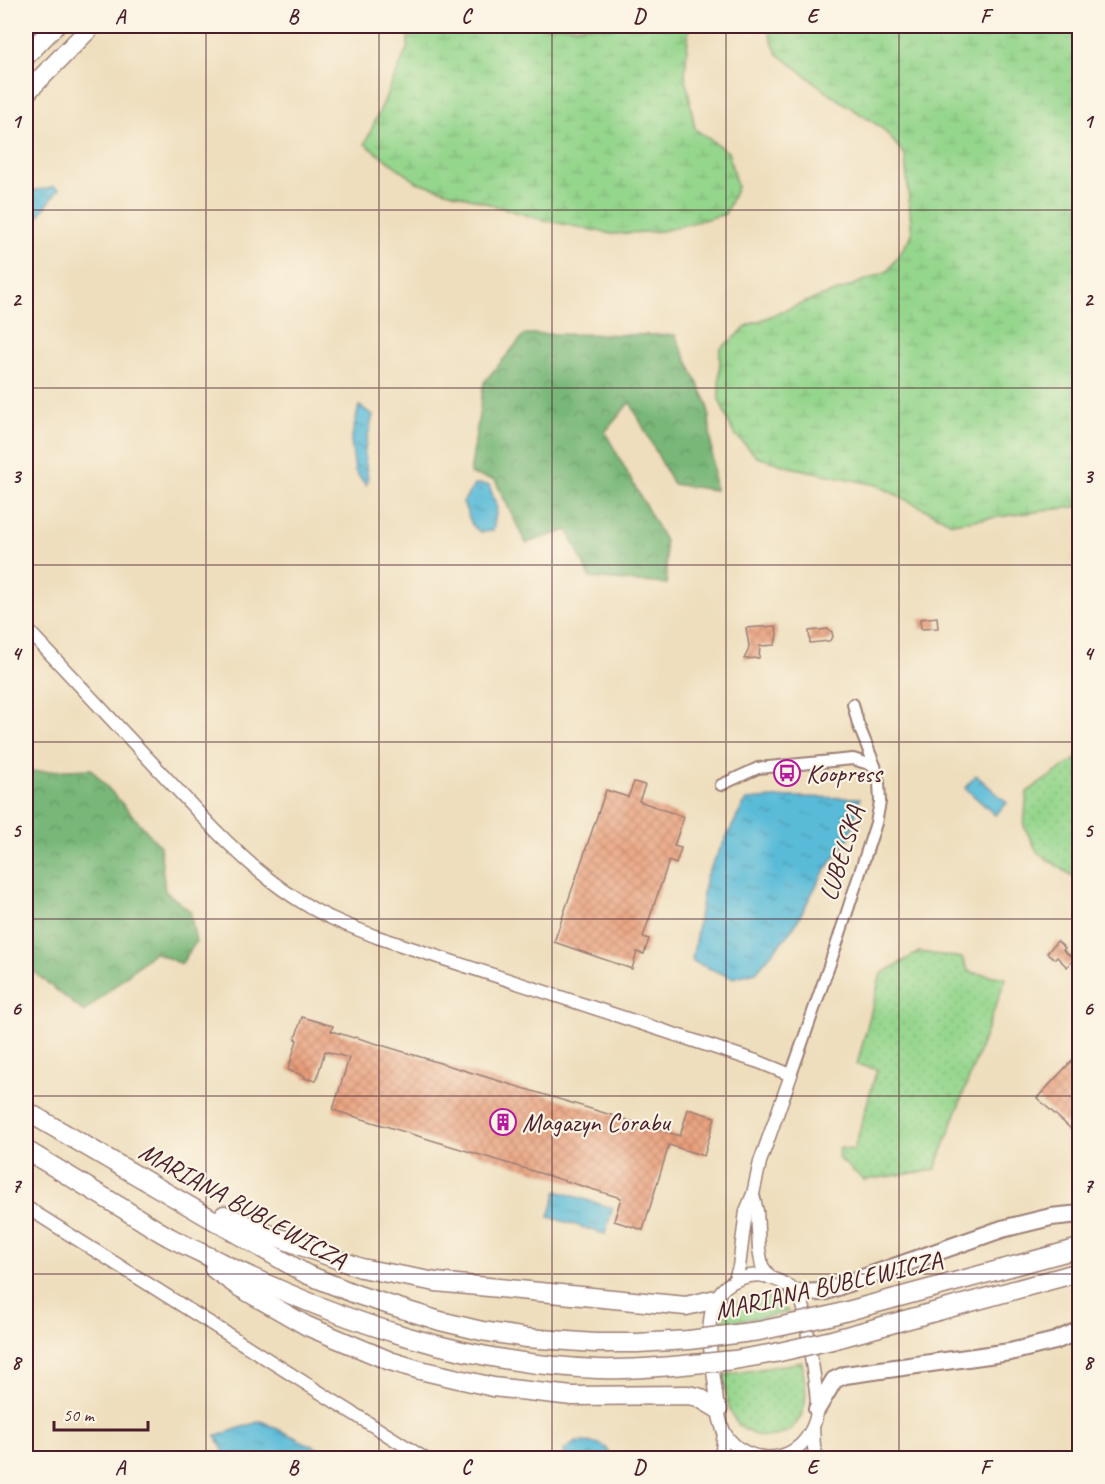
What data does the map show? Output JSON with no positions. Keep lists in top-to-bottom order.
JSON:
{
  "streets": {
    "highway": ["MARIANA BUBLEWICZA"],
    "street": ["LUBELSKA"]
  },
  "places": {
    "bus stop": ["Koopress"],
    "building": ["Magazyn Corabu"]
  },
  "scale_bar": "50 m",
  "grid": {
    "columns": [
      "A",
      "B",
      "C",
      "D",
      "E",
      "F"
    ],
    "rows": [
      "1",
      "2",
      "3",
      "4",
      "5",
      "6",
      "7",
      "8"
    ]
  }
}
